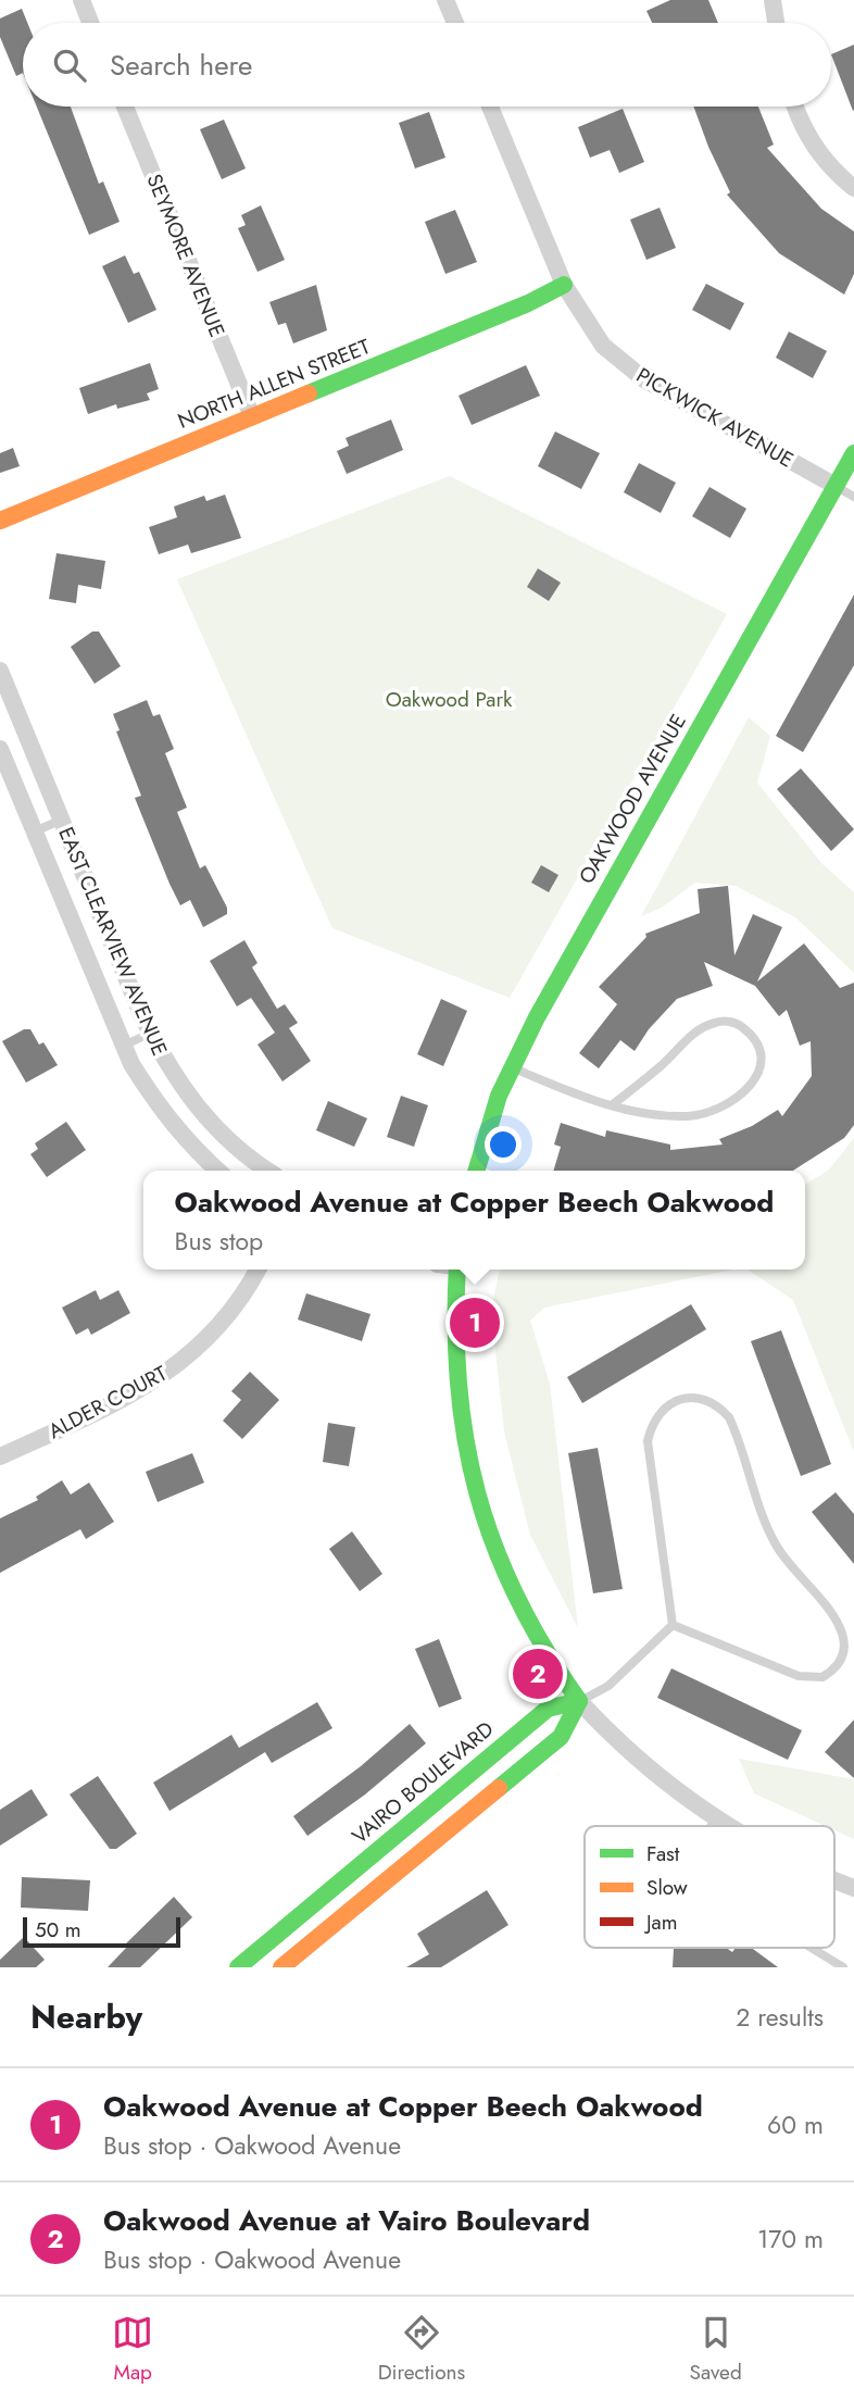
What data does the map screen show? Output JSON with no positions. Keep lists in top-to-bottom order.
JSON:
{
  "streets": {
    "street": [
      "SEYMORE AVENUE",
      "NORTH ALLEN STREET",
      "PICKWICK AVENUE",
      "OAKWOOD AVENUE",
      "EAST CLEARVIEW AVENUE",
      "ALDER COURT",
      "VAIRO BOULEVARD"
    ]
  },
  "crossings": [
    ["SEYMORE AVENUE", "NORTH ALLEN STREET"],
    ["NORTH ALLEN STREET", "PICKWICK AVENUE"],
    ["PICKWICK AVENUE", "OAKWOOD AVENUE"]
  ],
  "parks": ["Oakwood Park"],
  "legend": ["Fast", "Slow", "Jam"],
  "scale_bar": "50 m",
  "page": {
    "search": "Search here",
    "popup": ["Oakwood Avenue at Copper Beech Oakwood", "Bus stop"],
    "pins": ["1", "2"],
    "scale": "50 m",
    "heading": ["Nearby", "2 results"],
    "list": [
      {
        "mark": "1",
        "name": "Oakwood Avenue at Copper Beech Oakwood",
        "note": "Bus stop · Oakwood Avenue",
        "value": "60 m"
      },
      {
        "mark": "2",
        "name": "Oakwood Avenue at Vairo Boulevard",
        "note": "Bus stop · Oakwood Avenue",
        "value": "170 m"
      }
    ],
    "nav": ["Map", "Directions", "Saved"]
  }
}
